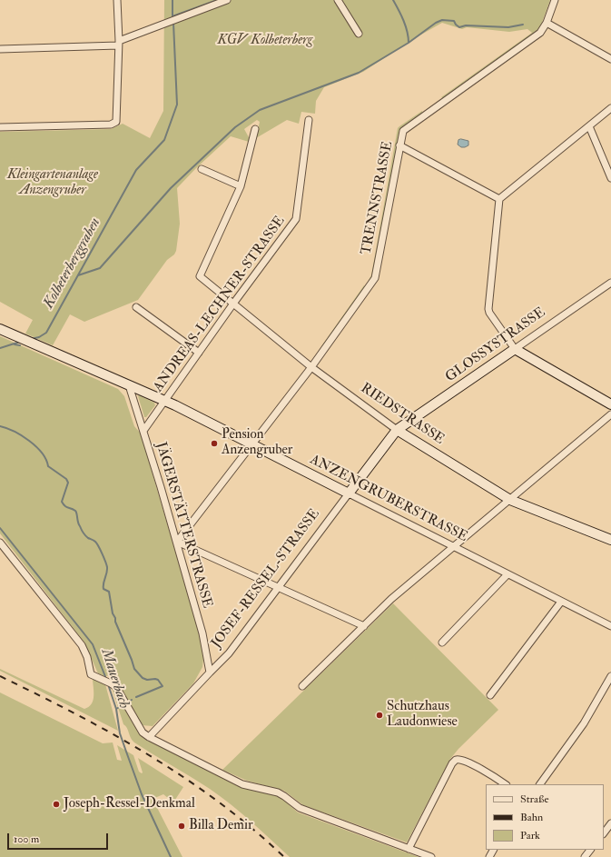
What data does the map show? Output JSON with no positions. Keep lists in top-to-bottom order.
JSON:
{
  "streets": {
    "street": [
      "TRENNSTRASSE",
      "ANDREAS-LECHNER-STRASSE",
      "GLOSSYSTRASSE",
      "RIEDSTRASSE",
      "ANZENGRUBERSTRASSE",
      "JÄGERSTÄTTERSTRASSE",
      "JOSEF-RESSEL-STRASSE"
    ]
  },
  "crossings": [
    ["TRENNSTRASSE", "RIEDSTRASSE"],
    ["TRENNSTRASSE", "ANZENGRUBERSTRASSE"],
    ["TRENNSTRASSE", "JÄGERSTÄTTERSTRASSE"],
    ["ANDREAS-LECHNER-STRASSE", "RIEDSTRASSE"],
    ["ANDREAS-LECHNER-STRASSE", "ANZENGRUBERSTRASSE"],
    ["ANDREAS-LECHNER-STRASSE", "JÄGERSTÄTTERSTRASSE"],
    ["GLOSSYSTRASSE", "RIEDSTRASSE"],
    ["GLOSSYSTRASSE", "JOSEF-RESSEL-STRASSE"],
    ["RIEDSTRASSE", "JOSEF-RESSEL-STRASSE"],
    ["ANZENGRUBERSTRASSE", "JÄGERSTÄTTERSTRASSE"],
    ["ANZENGRUBERSTRASSE", "JOSEF-RESSEL-STRASSE"],
    ["JÄGERSTÄTTERSTRASSE", "JOSEF-RESSEL-STRASSE"]
  ],
  "water": ["Kolbeterberggraben", "Mauerbach"],
  "parks": ["KGV Kolbeterberg", "Kleingartenanlage Anzengruber"],
  "places": [
    "Pension Anzengruber",
    "Schutzhaus Laudonwiese",
    "Joseph-Ressel-Denkmal",
    "Billa Demir"
  ],
  "legend": ["Straße", "Bahn", "Park"],
  "scale_bar": "100 m"
}
